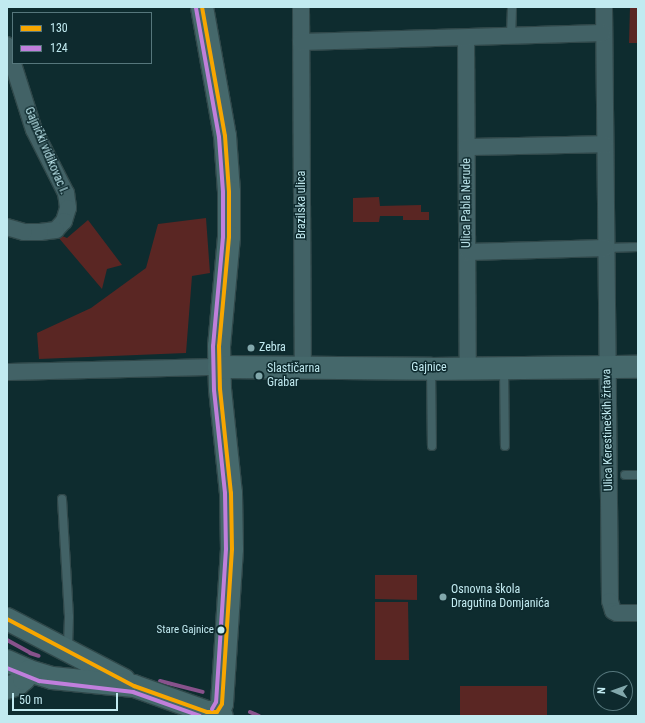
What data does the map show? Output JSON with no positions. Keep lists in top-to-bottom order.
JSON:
{
  "streets": {
    "street": [
      "Gajnički vidikovac I.",
      "Ulica Pabla Nerude",
      "Brazilska ulica",
      "Gajnice",
      "Ulica Kerestinečkih žrtava"
    ]
  },
  "crossings": [
    ["Ulica Pabla Nerude", "Gajnice"],
    ["Brazilska ulica", "Gajnice"],
    ["Gajnice", "Ulica Kerestinečkih žrtava"]
  ],
  "places": [
    "Zebra",
    "Slastičarna Grabar",
    "Osnovna škola Dragutina Domjanića",
    "Stare Gajnice"
  ],
  "lines": ["transit line 130", "transit line 124"],
  "legend": ["130", "124"],
  "scale_bar": "50 m",
  "north": "left"
}
